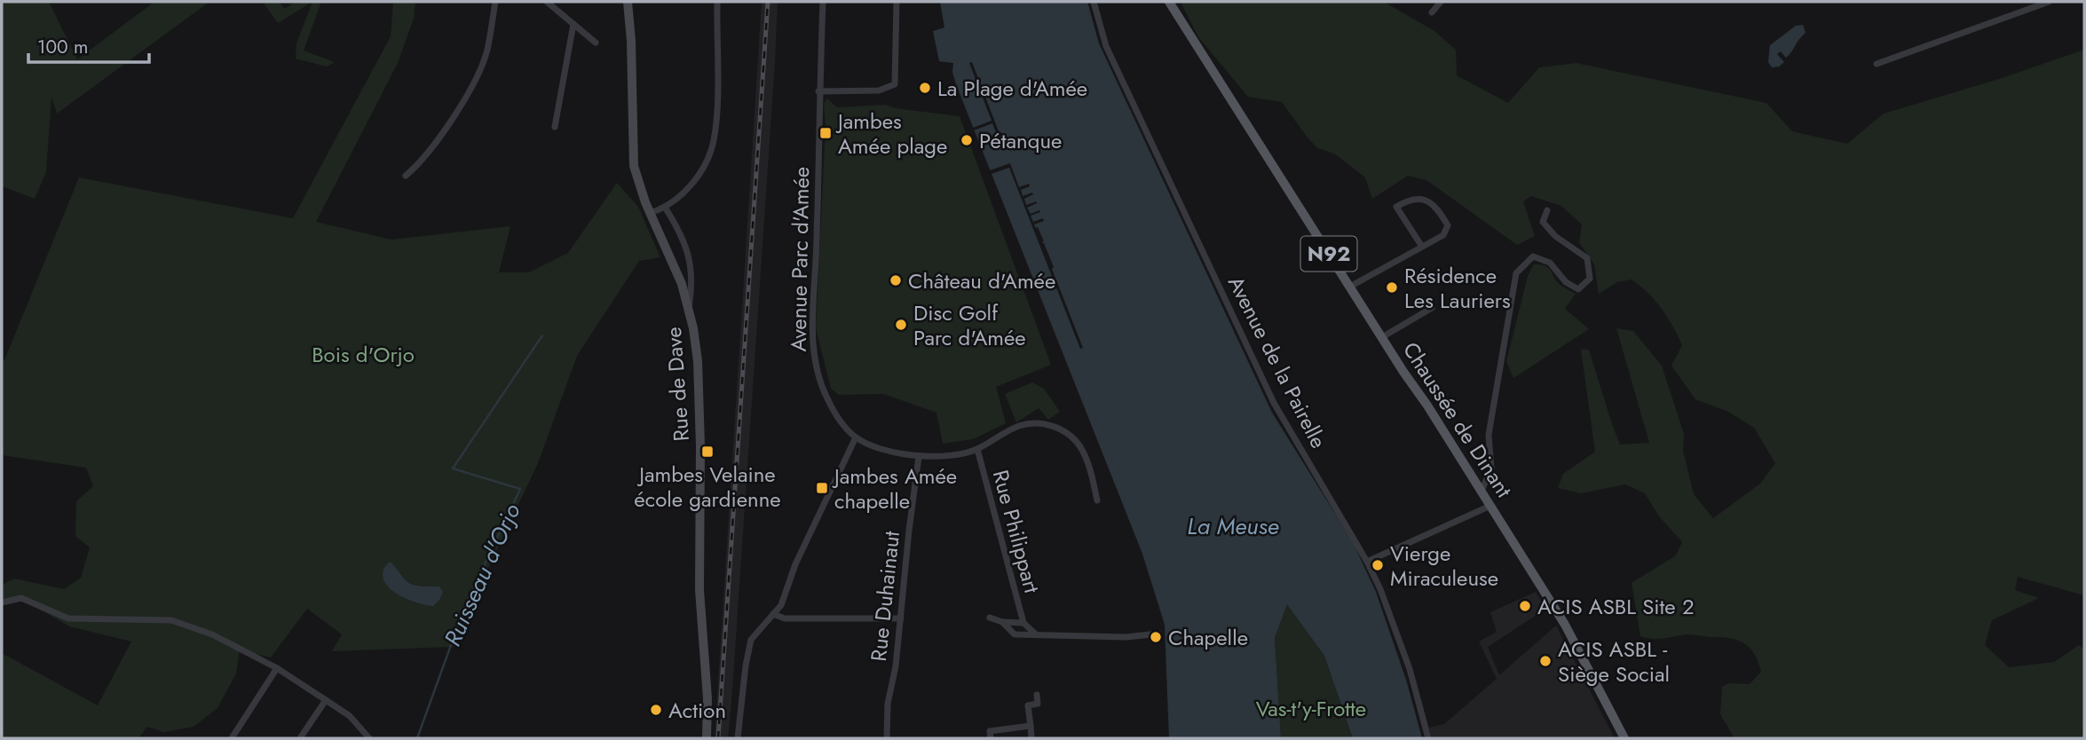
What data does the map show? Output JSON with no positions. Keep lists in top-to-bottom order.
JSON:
{
  "streets": {
    "main road": ["N92", "Rue de Dave", "Chaussée de Dinant"],
    "street": [
      "Avenue Parc d'Amée",
      "Avenue de la Pairelle",
      "Rue Philippart",
      "Rue Duhainaut"
    ]
  },
  "water": ["La Meuse", "Ruisseau d'Orjo"],
  "parks": ["Bois d'Orjo", "Vas-t'y-Frotte"],
  "places": {
    "other": [
      "La Plage d'Amée",
      "Pétanque",
      "Château d'Amée",
      "Résidence Les Lauriers",
      "Disc Golf Parc d'Amée",
      "Vierge Miraculeuse",
      "ACIS ASBL Site 2",
      "Chapelle",
      "ACIS ASBL - Siège Social",
      "Action"
    ],
    "transit": ["Jambes Amée plage", "Jambes Velaine école gardienne", "Jambes Amée chapelle"]
  },
  "scale_bar": "100 m"
}
